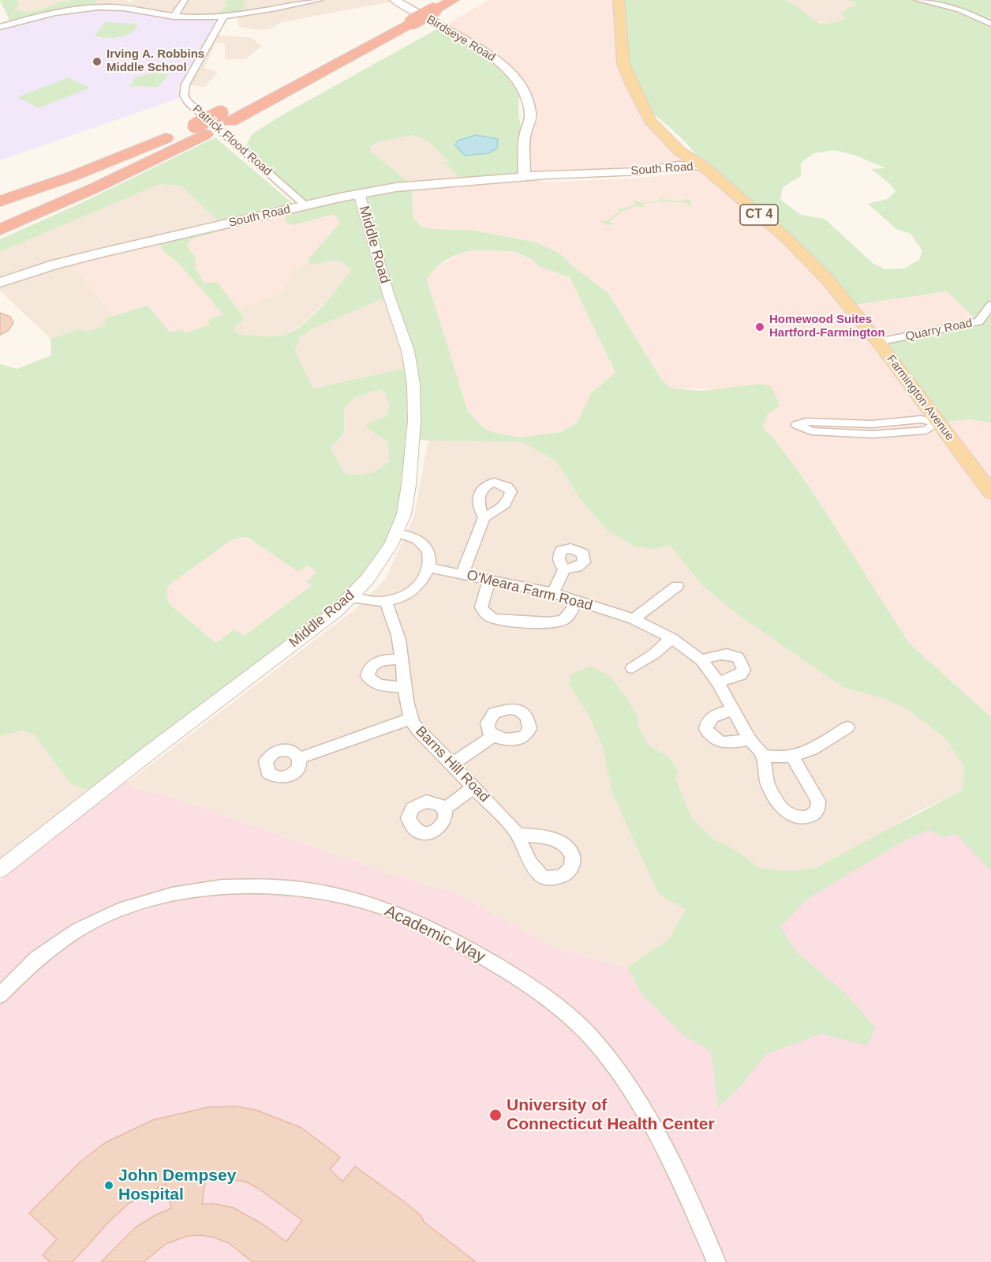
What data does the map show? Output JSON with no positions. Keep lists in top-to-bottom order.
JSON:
{
  "streets": {
    "main road": [
      "Birdseye Road",
      "South Road",
      "CT 4",
      "Farmington Avenue"
    ],
    "street": [
      "Patrick Flood Road",
      "Middle Road",
      "Quarry Road",
      "O'Meara Farm Road",
      "Barns Hill Road",
      "Academic Way"
    ]
  },
  "crossings": [
    ["Birdseye Road", "South Road"],
    ["Patrick Flood Road", "South Road"],
    ["South Road", "Middle Road"],
    ["South Road", "Farmington Avenue"],
    ["Quarry Road", "Farmington Avenue"]
  ],
  "places": [
    "Irving A. Robbins Middle School",
    "Homewood Suites Hartford-Farmington",
    "University of Connecticut Health Center",
    "John Dempsey Hospital"
  ]
}
